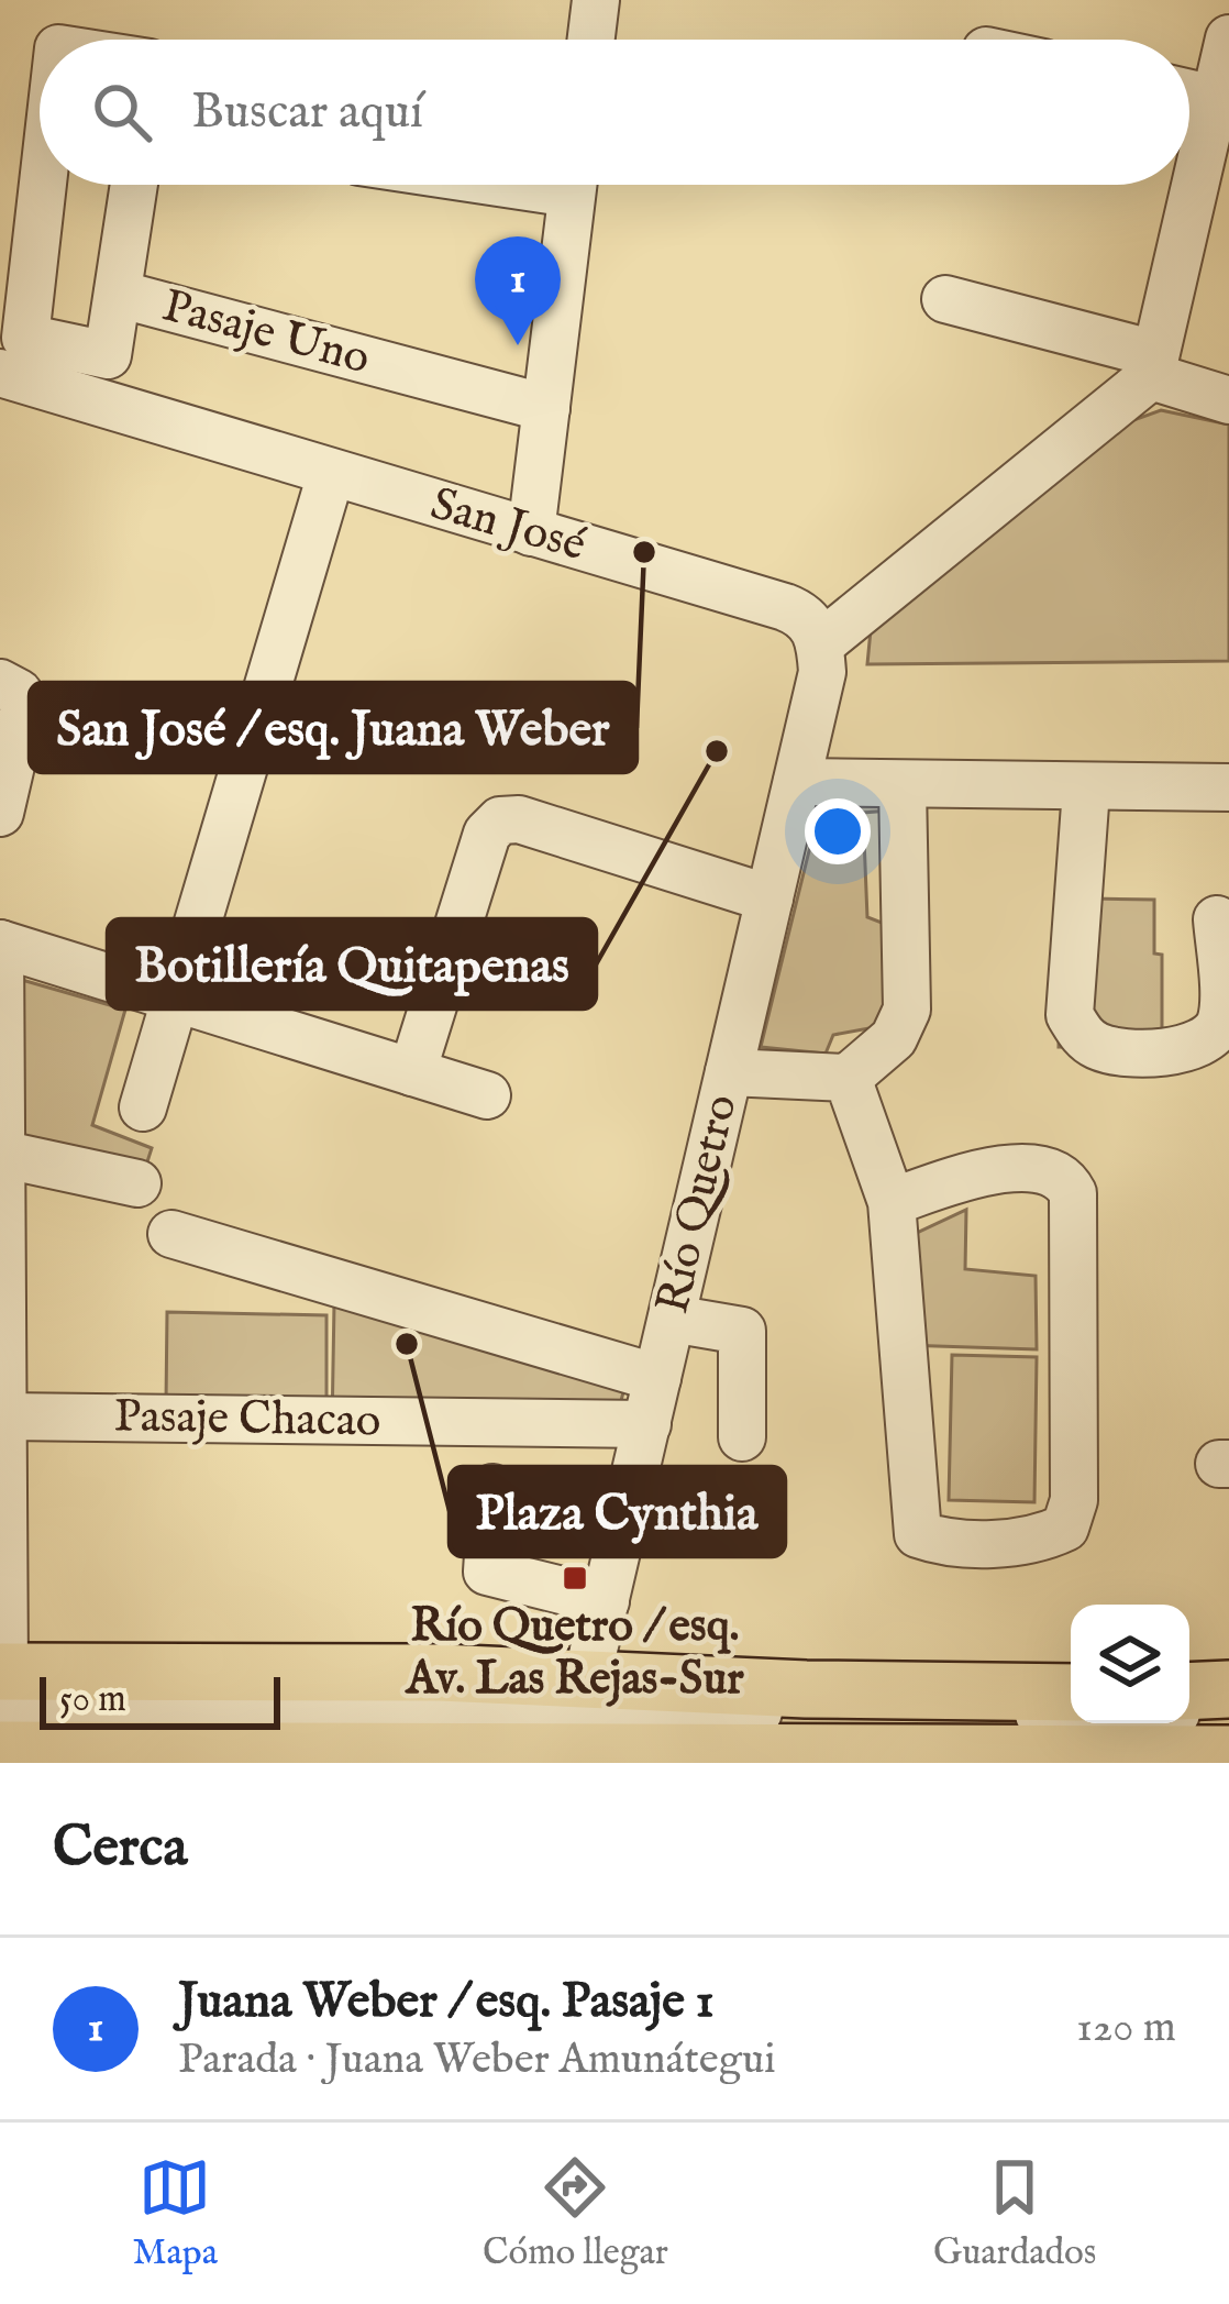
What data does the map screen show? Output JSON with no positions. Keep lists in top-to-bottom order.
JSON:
{
  "streets": {
    "street": [
      "Pasaje Uno",
      "San José",
      "Río Quetro",
      "Pasaje Chacao"
    ]
  },
  "crossings": [
    ["San José", "Río Quetro"],
    ["Río Quetro", "Pasaje Chacao"]
  ],
  "places": {
    "other": ["San José / esq. Juana Weber", "Botillería Quitapenas", "Plaza Cynthia"],
    "transit": ["Río Quetro / esq. Av. Las Rejas-Sur"]
  },
  "scale_bar": "50 m",
  "page": {
    "search": "Buscar aquí",
    "pins": "1",
    "scale": "50 m",
    "heading": "Cerca",
    "list": [
      {
        "mark": "1",
        "name": "Juana Weber / esq. Pasaje 1",
        "note": "Parada · Juana Weber Amunátegui",
        "value": "120 m"
      }
    ],
    "nav": ["Mapa", "Cómo llegar", "Guardados"]
  }
}
